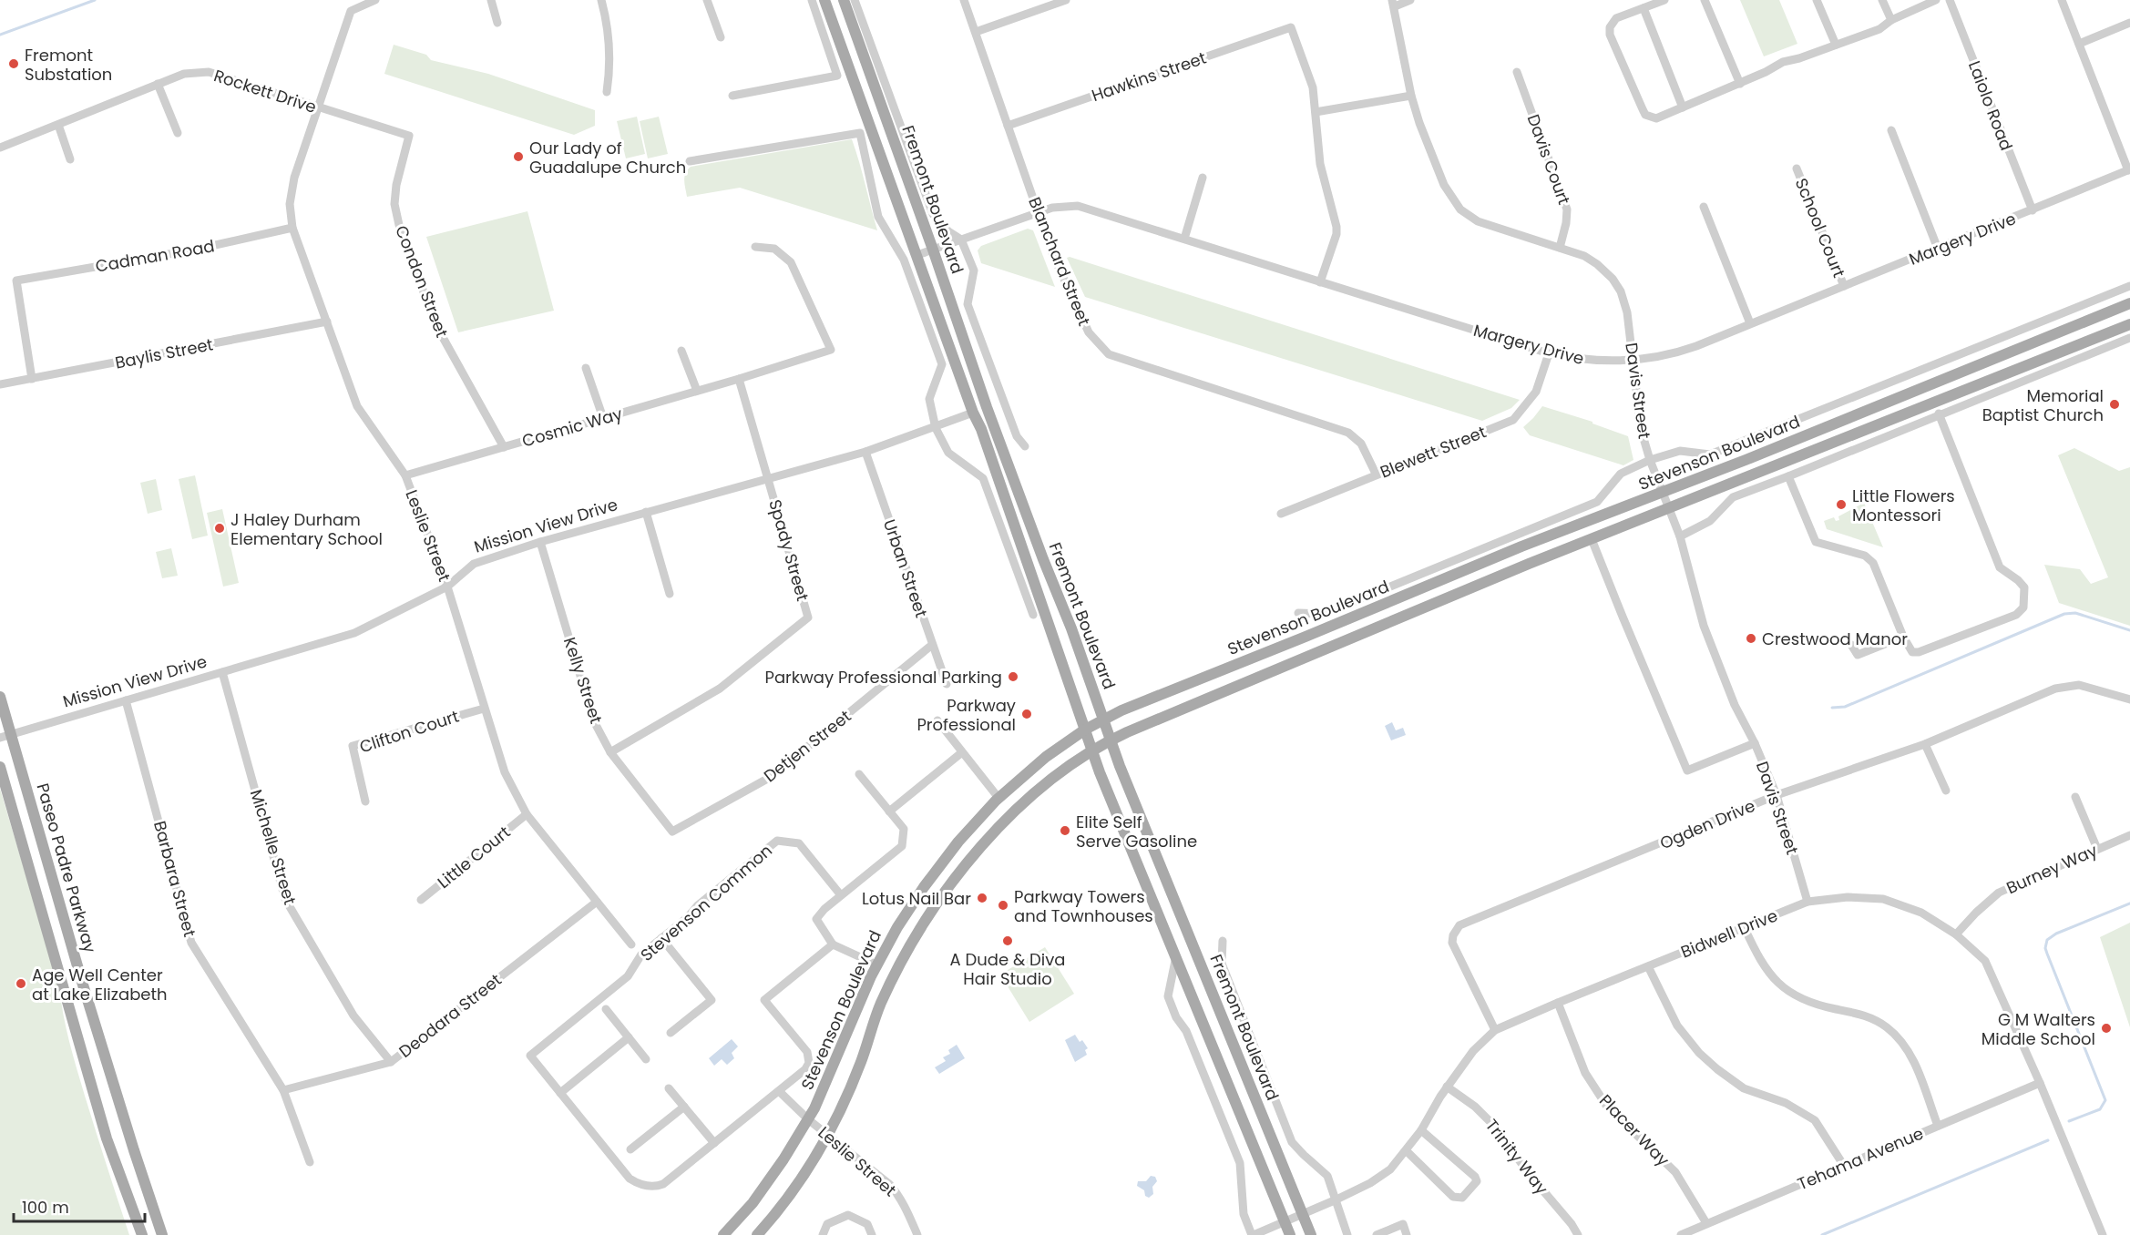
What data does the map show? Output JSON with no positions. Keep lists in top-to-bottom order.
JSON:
{
  "streets": {
    "main road": [
      "Fremont Boulevard",
      "Stevenson Boulevard",
      "Mission View Drive",
      "Paseo Padre Parkway"
    ],
    "street": [
      "Hawkins Street",
      "Rockett Drive",
      "Laiolo Road",
      "Davis Court",
      "School Court",
      "Margery Drive",
      "Cadman Road",
      "Blanchard Street",
      "Condon Street",
      "Baylis Street",
      "Davis Street",
      "Cosmic Way",
      "Blewett Street",
      "Leslie Street",
      "Spady Street",
      "Urban Street",
      "Kelly Street",
      "Clifton Court",
      "Detjen Street",
      "Ogden Drive",
      "Michelle Street",
      "Little Court",
      "Burney Way",
      "Barbara Street",
      "Stevenson Common",
      "Bidwell Drive",
      "Deodara Street",
      "Placer Way",
      "Trinity Way",
      "Tehama Avenue"
    ]
  },
  "crossings": [
    ["Hawkins Street", "Blanchard Street"],
    ["Rockett Drive", "Condon Street"],
    ["Rockett Drive", "Leslie Street"],
    ["Laiolo Road", "Margery Drive"],
    ["Davis Court", "Davis Street"],
    ["Fremont Boulevard", "Margery Drive"],
    ["Fremont Boulevard", "Stevenson Boulevard"],
    ["Fremont Boulevard", "Mission View Drive"],
    ["Fremont Boulevard", "Bidwell Drive"],
    ["School Court", "Margery Drive"],
    ["Margery Drive", "Blanchard Street"],
    ["Margery Drive", "Davis Street"],
    ["Margery Drive", "Blewett Street"],
    ["Cadman Road", "Baylis Street"],
    ["Cadman Road", "Leslie Street"],
    ["Blanchard Street", "Blewett Street"],
    ["Condon Street", "Cosmic Way"],
    ["Baylis Street", "Leslie Street"],
    ["Davis Street", "Stevenson Boulevard"],
    ["Davis Street", "Ogden Drive"],
    ["Davis Street", "Bidwell Drive"],
    ["Cosmic Way", "Leslie Street"],
    ["Cosmic Way", "Spady Street"],
    ["Stevenson Boulevard", "Leslie Street"],
    ["Mission View Drive", "Leslie Street"],
    ["Mission View Drive", "Spady Street"],
    ["Mission View Drive", "Urban Street"],
    ["Mission View Drive", "Kelly Street"],
    ["Mission View Drive", "Michelle Street"],
    ["Mission View Drive", "Paseo Padre Parkway"],
    ["Mission View Drive", "Barbara Street"],
    ["Leslie Street", "Clifton Court"],
    ["Leslie Street", "Little Court"],
    ["Leslie Street", "Deodara Street"],
    ["Spady Street", "Kelly Street"],
    ["Urban Street", "Detjen Street"],
    ["Kelly Street", "Detjen Street"],
    ["Ogden Drive", "Bidwell Drive"],
    ["Michelle Street", "Deodara Street"],
    ["Burney Way", "Bidwell Drive"],
    ["Barbara Street", "Deodara Street"],
    ["Bidwell Drive", "Placer Way"],
    ["Bidwell Drive", "Trinity Way"],
    ["Bidwell Drive", "Tehama Avenue"],
    ["Placer Way", "Tehama Avenue"]
  ],
  "places": [
    "Fremont Substation",
    "Our Lady of Guadalupe Church",
    "Memorial Baptist Church",
    "Little Flowers Montessori",
    "J Haley Durham Elementary School",
    "Crestwood Manor",
    "Parkway Professional Parking",
    "Parkway Professional",
    "Elite Self Serve Gasoline",
    "Lotus Nail Bar",
    "Parkway Towers and Townhouses",
    "A Dude & Diva Hair Studio",
    "Age Well Center at Lake Elizabeth",
    "G M Walters Middle School"
  ],
  "scale_bar": "100 m"
}
